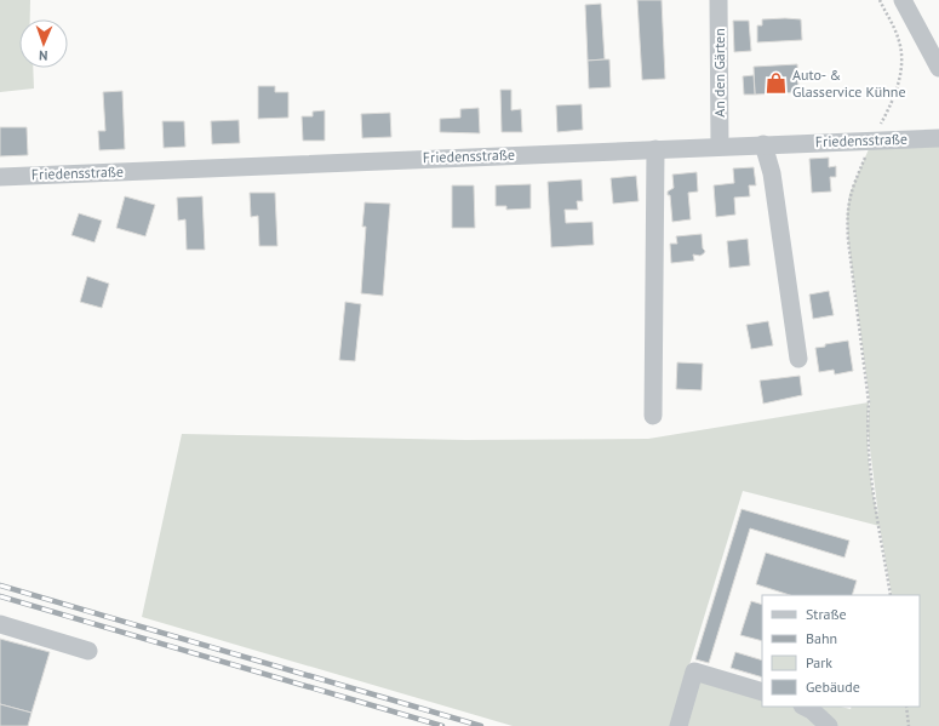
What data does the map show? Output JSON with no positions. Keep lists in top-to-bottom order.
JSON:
{
  "streets": {
    "street": ["An den Gärten", "Friedensstraße"]
  },
  "crossings": [
    ["An den Gärten", "Friedensstraße"]
  ],
  "places": {
    "shop": ["Auto- & Glasservice Kühne"]
  },
  "legend": [
    "Straße",
    "Bahn",
    "Park",
    "Gebäude"
  ],
  "north": "bottom"
}
